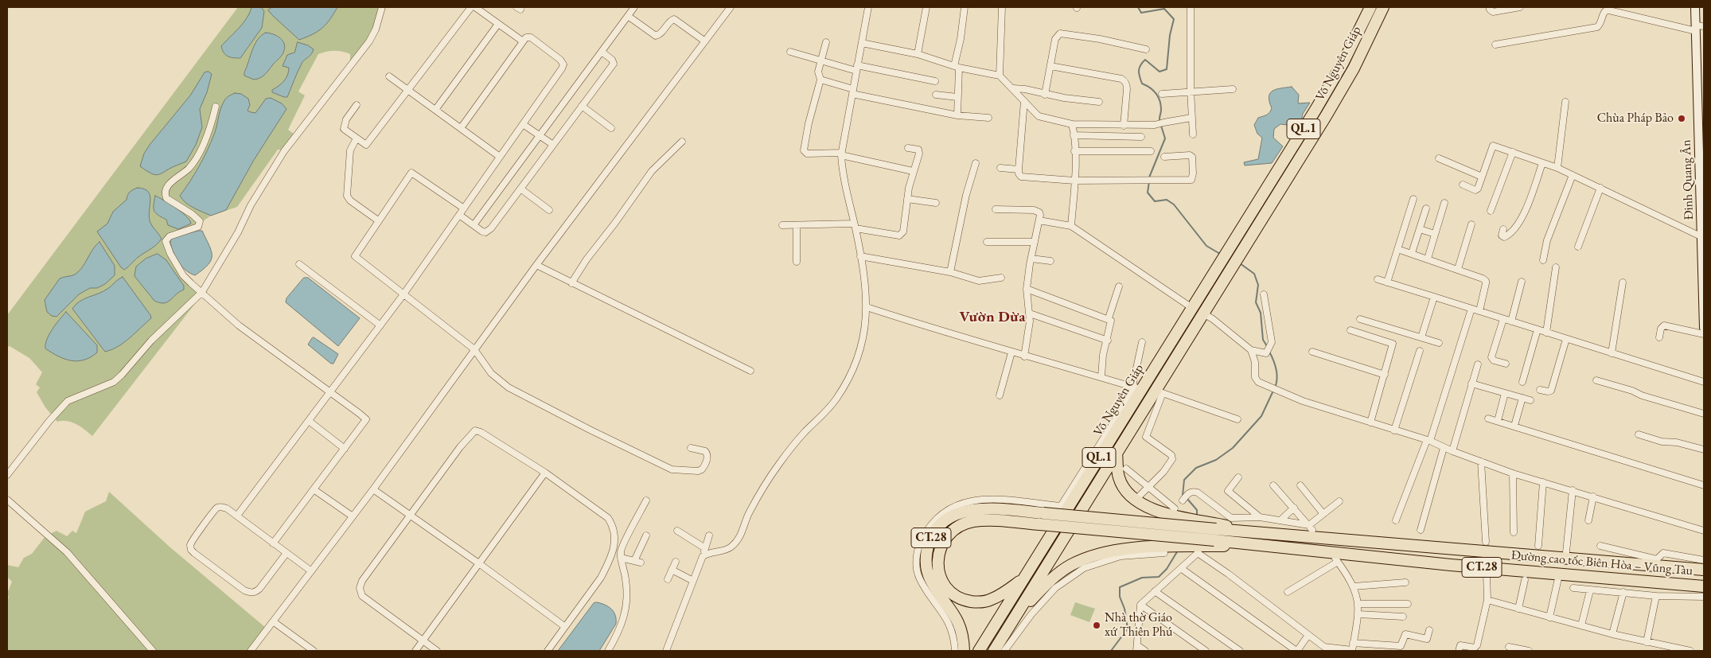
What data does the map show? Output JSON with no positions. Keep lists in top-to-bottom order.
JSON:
{
  "streets": {
    "highway": [
      "Võ Nguyên Giáp",
      "QL.1",
      "CT.28",
      "Đường cao tốc Biên Hòa – Vũng Tàu"
    ],
    "street": ["Đinh Quang Ân"]
  },
  "crossings": [
    ["Võ Nguyên Giáp", "CT.28"],
    ["CT.28", "Đường cao tốc Biên Hòa – Vũng Tàu"]
  ],
  "districts": ["Vườn Dừa"],
  "places": ["Chùa Pháp Bảo", "Nhà thờ Giáo xứ Thiên Phú"]
}
